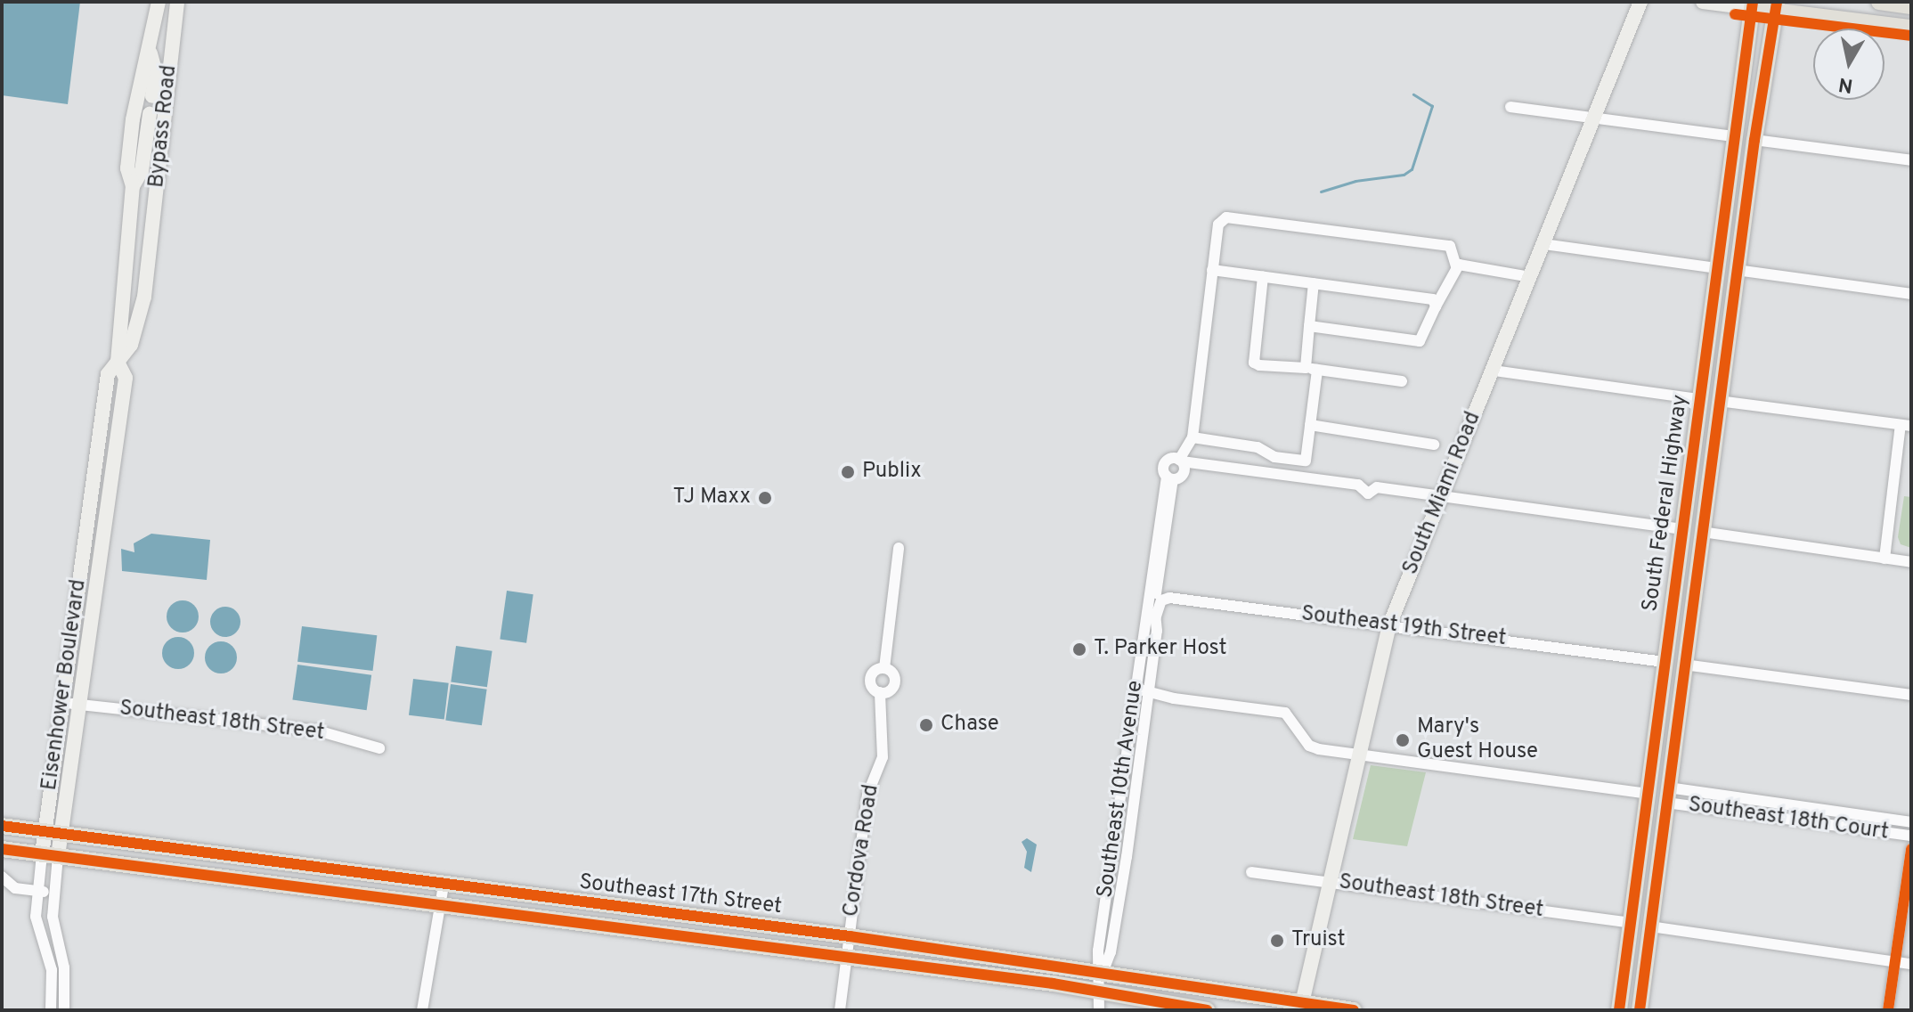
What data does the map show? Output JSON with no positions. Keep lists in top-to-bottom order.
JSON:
{
  "streets": {
    "main road": ["South Federal Highway", "Southeast 17th Street"],
    "street": [
      "Bypass Road",
      "South Miami Road",
      "Southeast 19th Street",
      "Eisenhower Boulevard",
      "Southeast 18th Street",
      "Southeast 10th Avenue",
      "Southeast 18th Court",
      "Cordova Road"
    ]
  },
  "crossings": [
    ["Bypass Road", "Eisenhower Boulevard"],
    ["South Miami Road", "Southeast 19th Street"],
    ["South Miami Road", "Southeast 18th Street"],
    ["South Miami Road", "Southeast 17th Street"],
    ["South Federal Highway", "Southeast 19th Street"],
    ["South Federal Highway", "Southeast 18th Street"],
    ["South Federal Highway", "Southeast 18th Court"],
    ["Southeast 19th Street", "Southeast 10th Avenue"],
    ["Eisenhower Boulevard", "Southeast 18th Street"],
    ["Eisenhower Boulevard", "Southeast 17th Street"],
    ["Southeast 10th Avenue", "Southeast 17th Street"],
    ["Cordova Road", "Southeast 17th Street"]
  ],
  "places": [
    "Publix",
    "TJ Maxx",
    "T. Parker Host",
    "Chase",
    "Mary's Guest House",
    "Truist"
  ],
  "north": "bottom"
}
